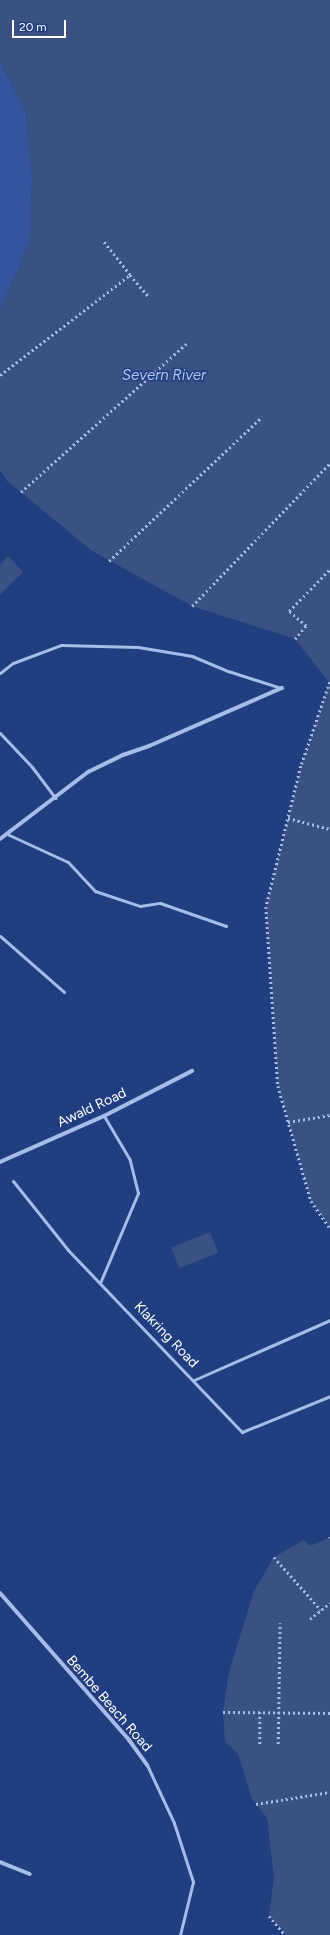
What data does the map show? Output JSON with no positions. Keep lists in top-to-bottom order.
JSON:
{
  "streets": {
    "street": ["Awald Road", "Bembe Beach Road"],
    "lane": ["Klakring Road"]
  },
  "water": ["Severn River"],
  "scale_bar": "20 m"
}
